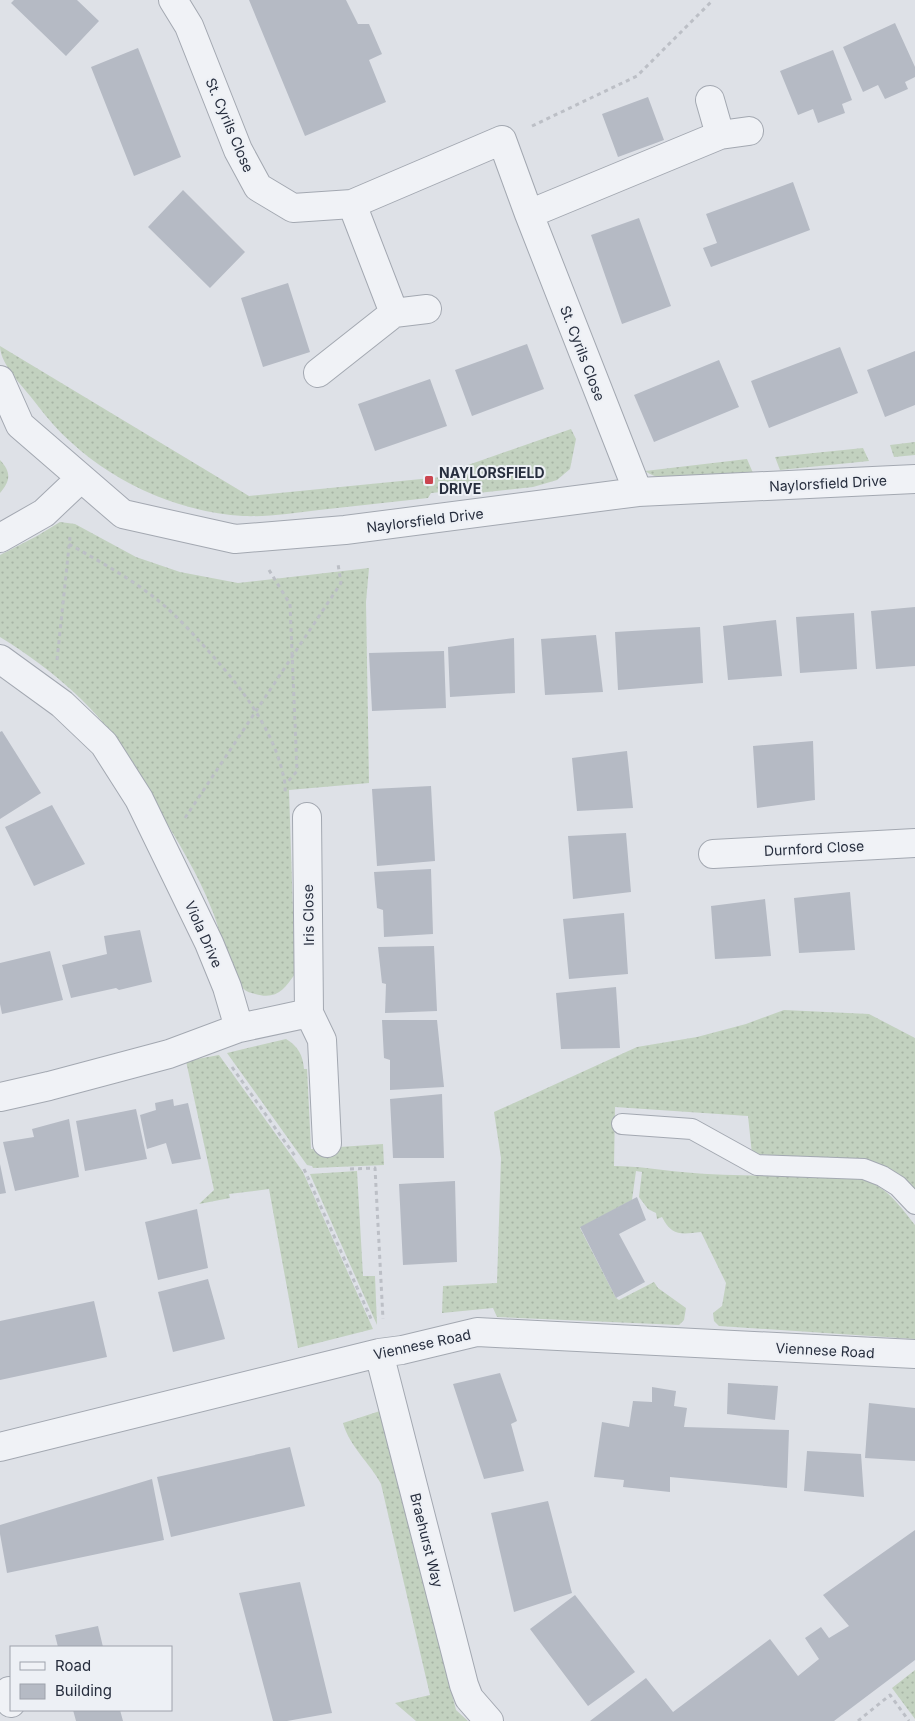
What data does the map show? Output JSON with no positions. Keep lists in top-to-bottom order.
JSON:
{
  "streets": {
    "street": [
      "St. Cyrils Close",
      "Naylorsfield Drive",
      "Durnford Close",
      "Iris Close",
      "Viola Drive",
      "Viennese Road",
      "Braehurst Way"
    ]
  },
  "crossings": [
    ["St. Cyrils Close", "Naylorsfield Drive"],
    ["Viennese Road", "Braehurst Way"]
  ],
  "places": {
    "transit": ["NAYLORSFIELD DRIVE"]
  },
  "legend": ["Road", "Building"]
}
